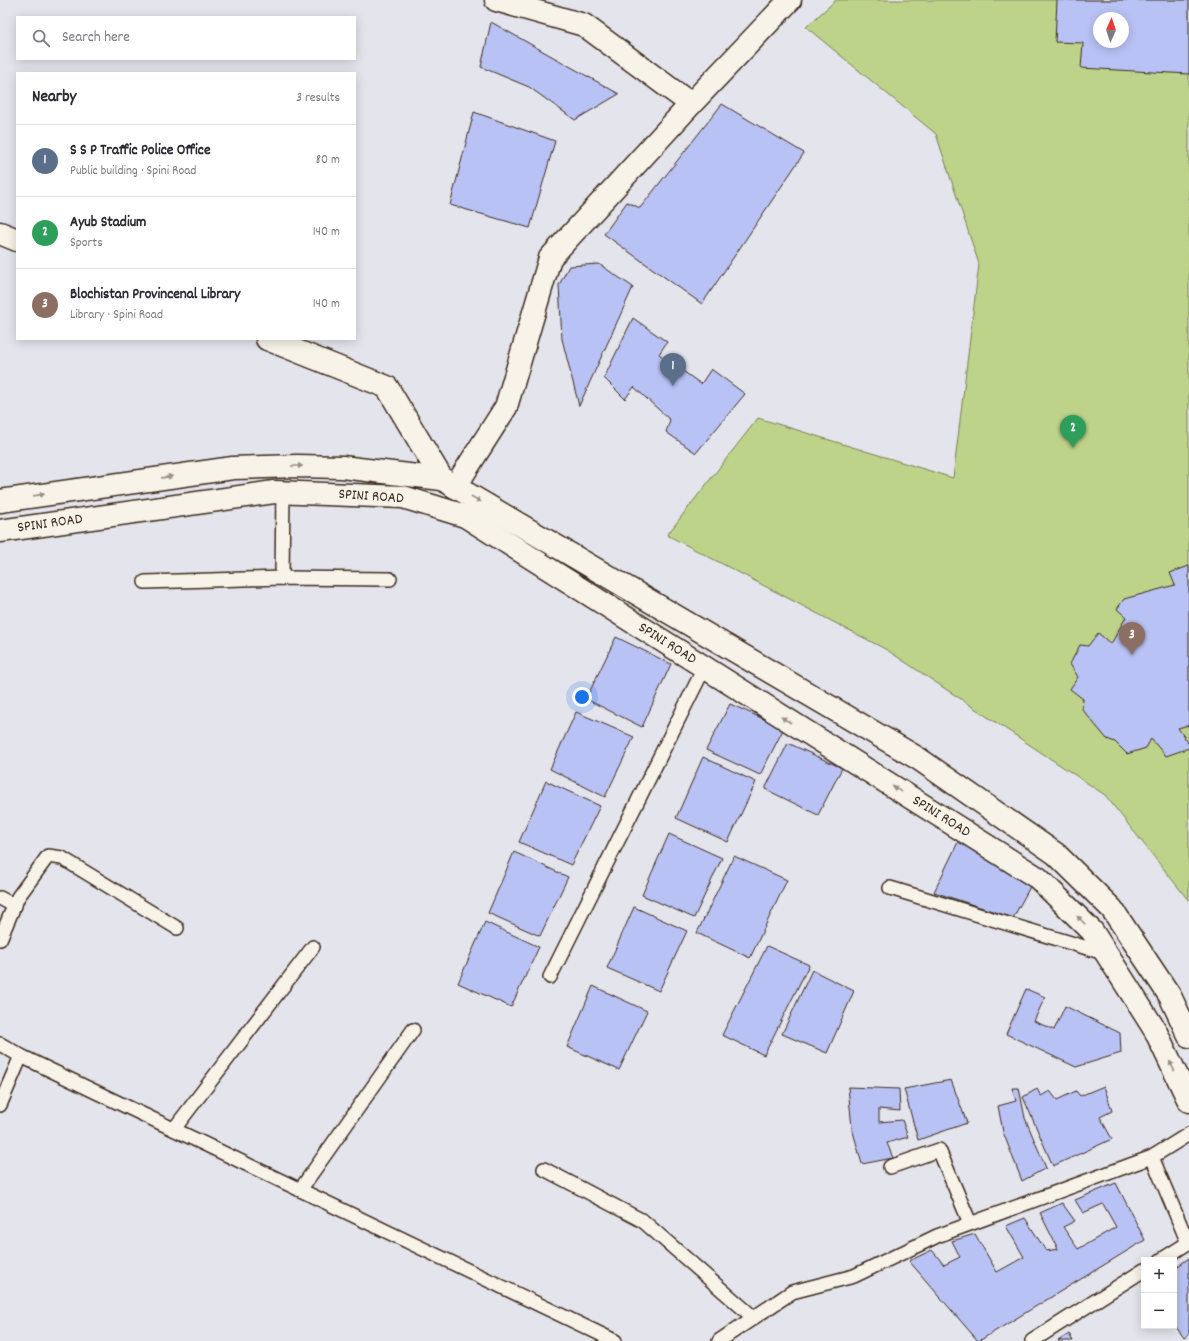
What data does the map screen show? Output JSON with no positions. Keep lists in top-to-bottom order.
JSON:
{
  "streets": {
    "main road": ["SPINI ROAD"]
  },
  "north": "top",
  "page": {
    "search": "Search here",
    "heading": ["Nearby", "3 results"],
    "list": [
      {
        "mark": "1",
        "name": "S S P Traffic Police Office",
        "note": "Public building · Spini Road",
        "value": "80 m"
      },
      {
        "mark": "2",
        "name": "Ayub Stadium",
        "note": "Sports",
        "value": "140 m"
      },
      {
        "mark": "3",
        "name": "Blochistan Provincenal Library",
        "note": "Library · Spini Road",
        "value": "140 m"
      }
    ],
    "pins": ["1", "2", "3"],
    "map_buttons": ["+", "−"]
  }
}
